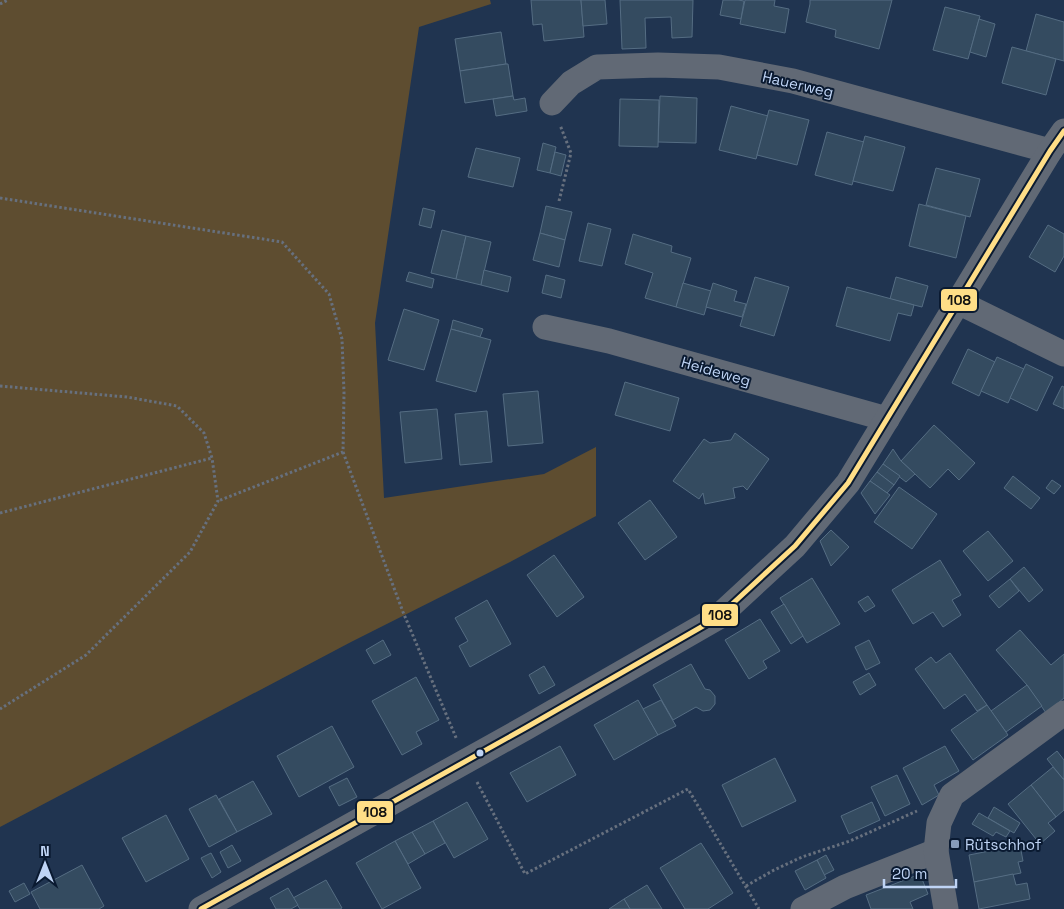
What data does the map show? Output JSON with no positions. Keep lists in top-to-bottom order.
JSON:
{
  "streets": {
    "street": ["Hauerweg", "Heideweg"]
  },
  "places": {
    "transit": ["Rütschhof"]
  },
  "lines": ["transit line 108"],
  "scale_bar": "20 m",
  "north": "top"
}
